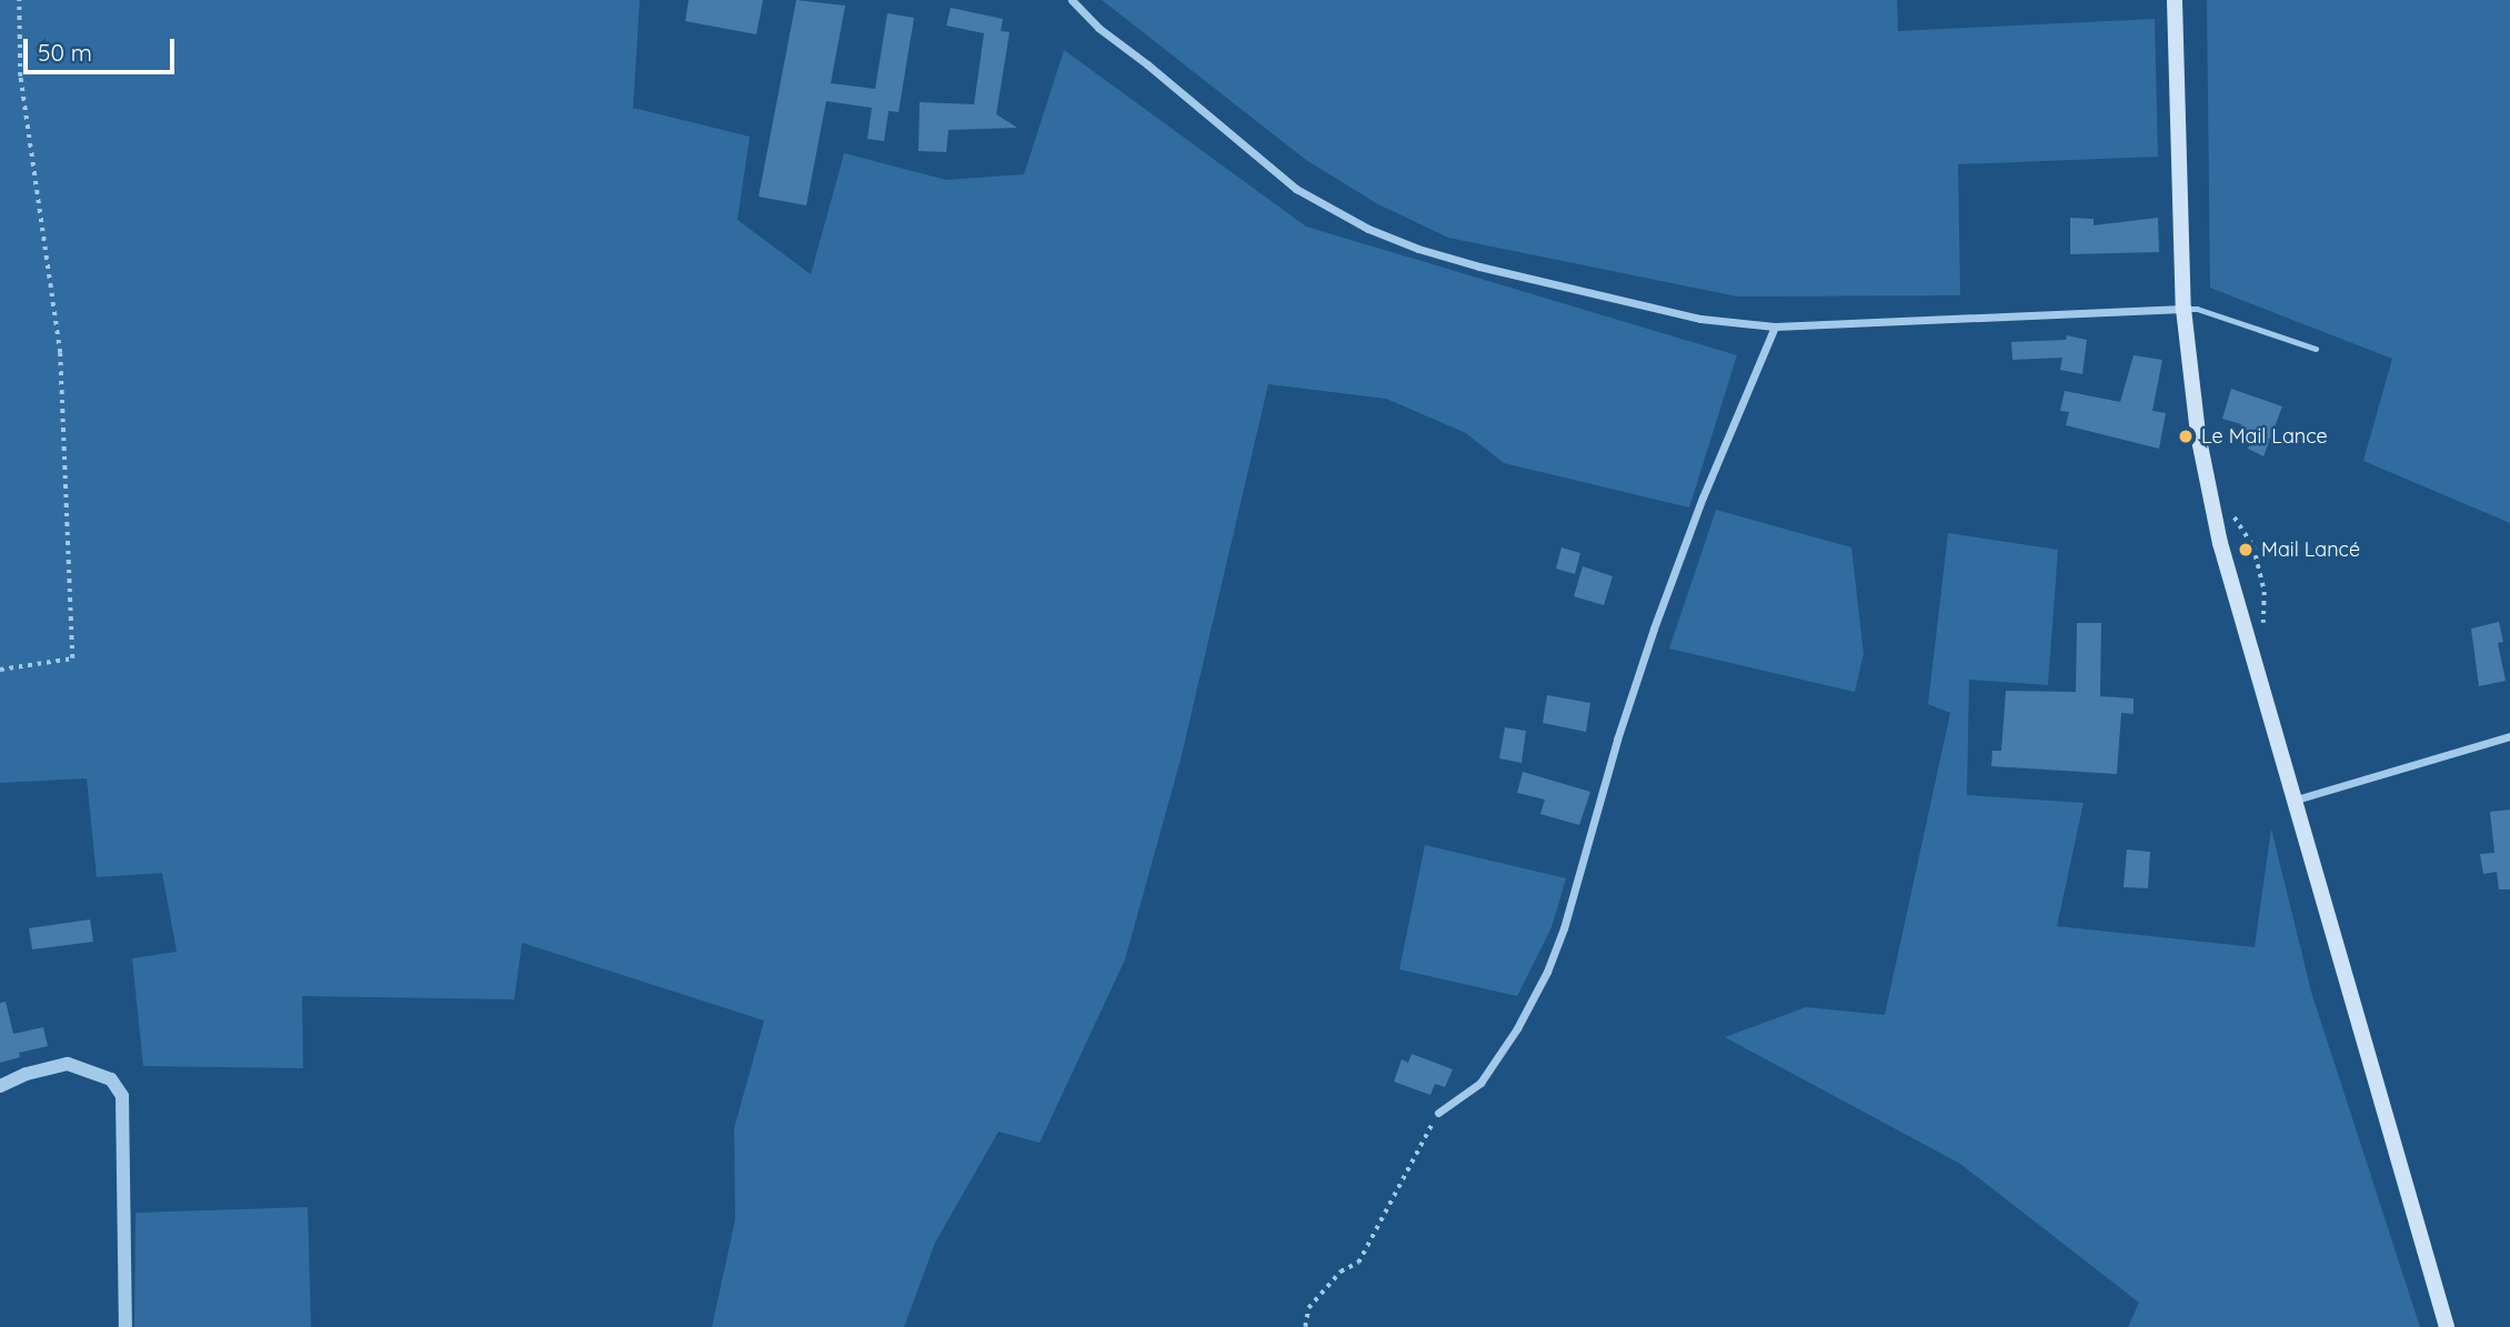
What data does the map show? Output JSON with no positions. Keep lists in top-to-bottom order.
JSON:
{
  "places": ["Le Mail Lance", "Mail Lancé"],
  "scale_bar": "50 m"
}
